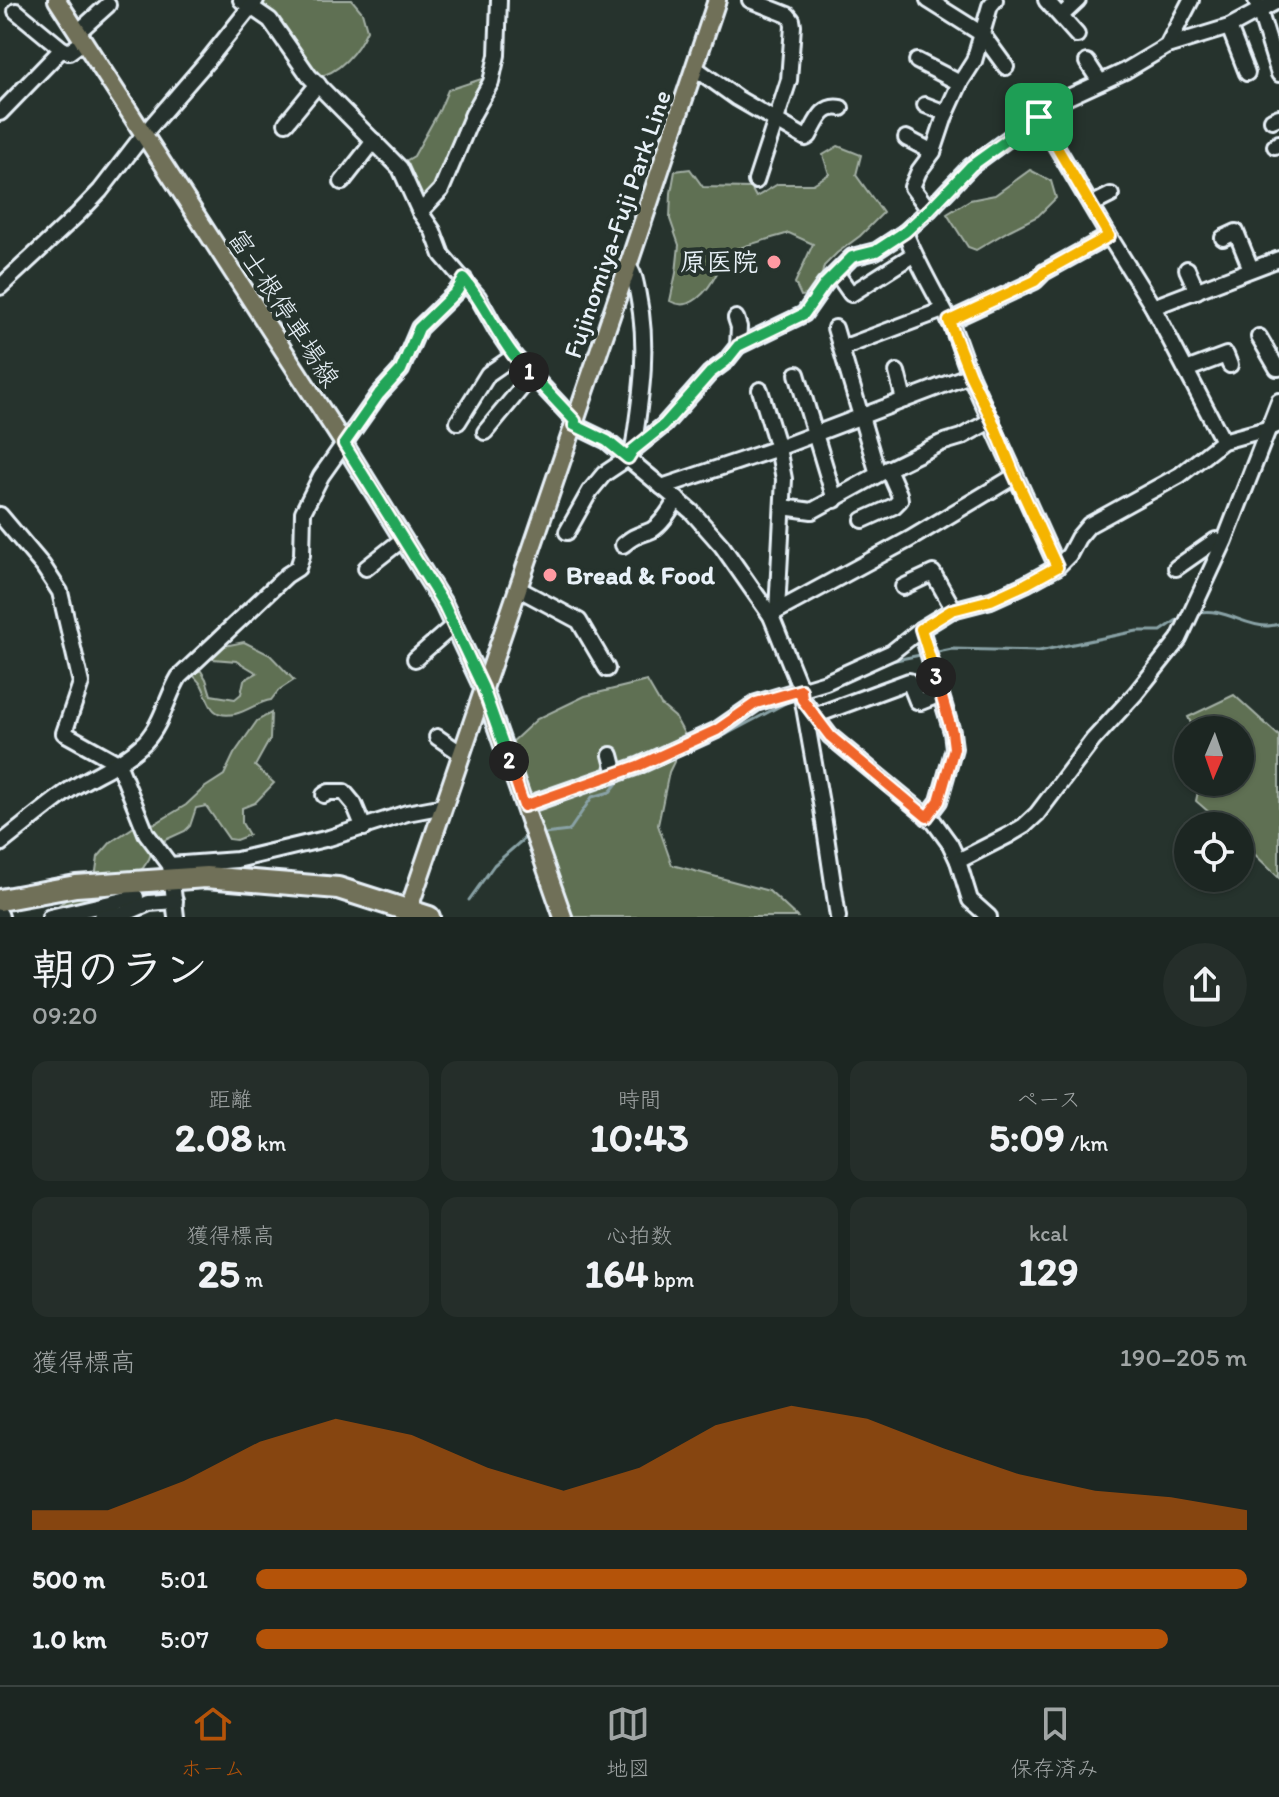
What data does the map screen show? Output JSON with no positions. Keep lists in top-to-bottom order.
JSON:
{
  "streets": {
    "main road": ["Fujinomiya-Fuji Park Line", "富士根停車場線"]
  },
  "crossings": [
    ["Fujinomiya-Fuji Park Line", "富士根停車場線"]
  ],
  "places": ["原医院", "Bread & Food"],
  "north": "bottom",
  "page": {
    "pins": ["1", "3", "2"],
    "heading": ["朝のラン", "09:20"],
    "stats": [
      ["距離", "2.08 km"],
      ["時間", "10:43"],
      ["ペース", "5:09 /km"],
      ["獲得標高", "25 m"],
      ["心拍数", "164 bpm"],
      ["kcal", "129"]
    ],
    "chart": ["獲得標高", "190–205 m"],
    "list": [
      {
        "name": "500 m",
        "note": "5:01"
      },
      {
        "name": "1.0 km",
        "note": "5:07"
      }
    ],
    "tabs": ["ホーム", "地図", "保存済み"]
  }
}
